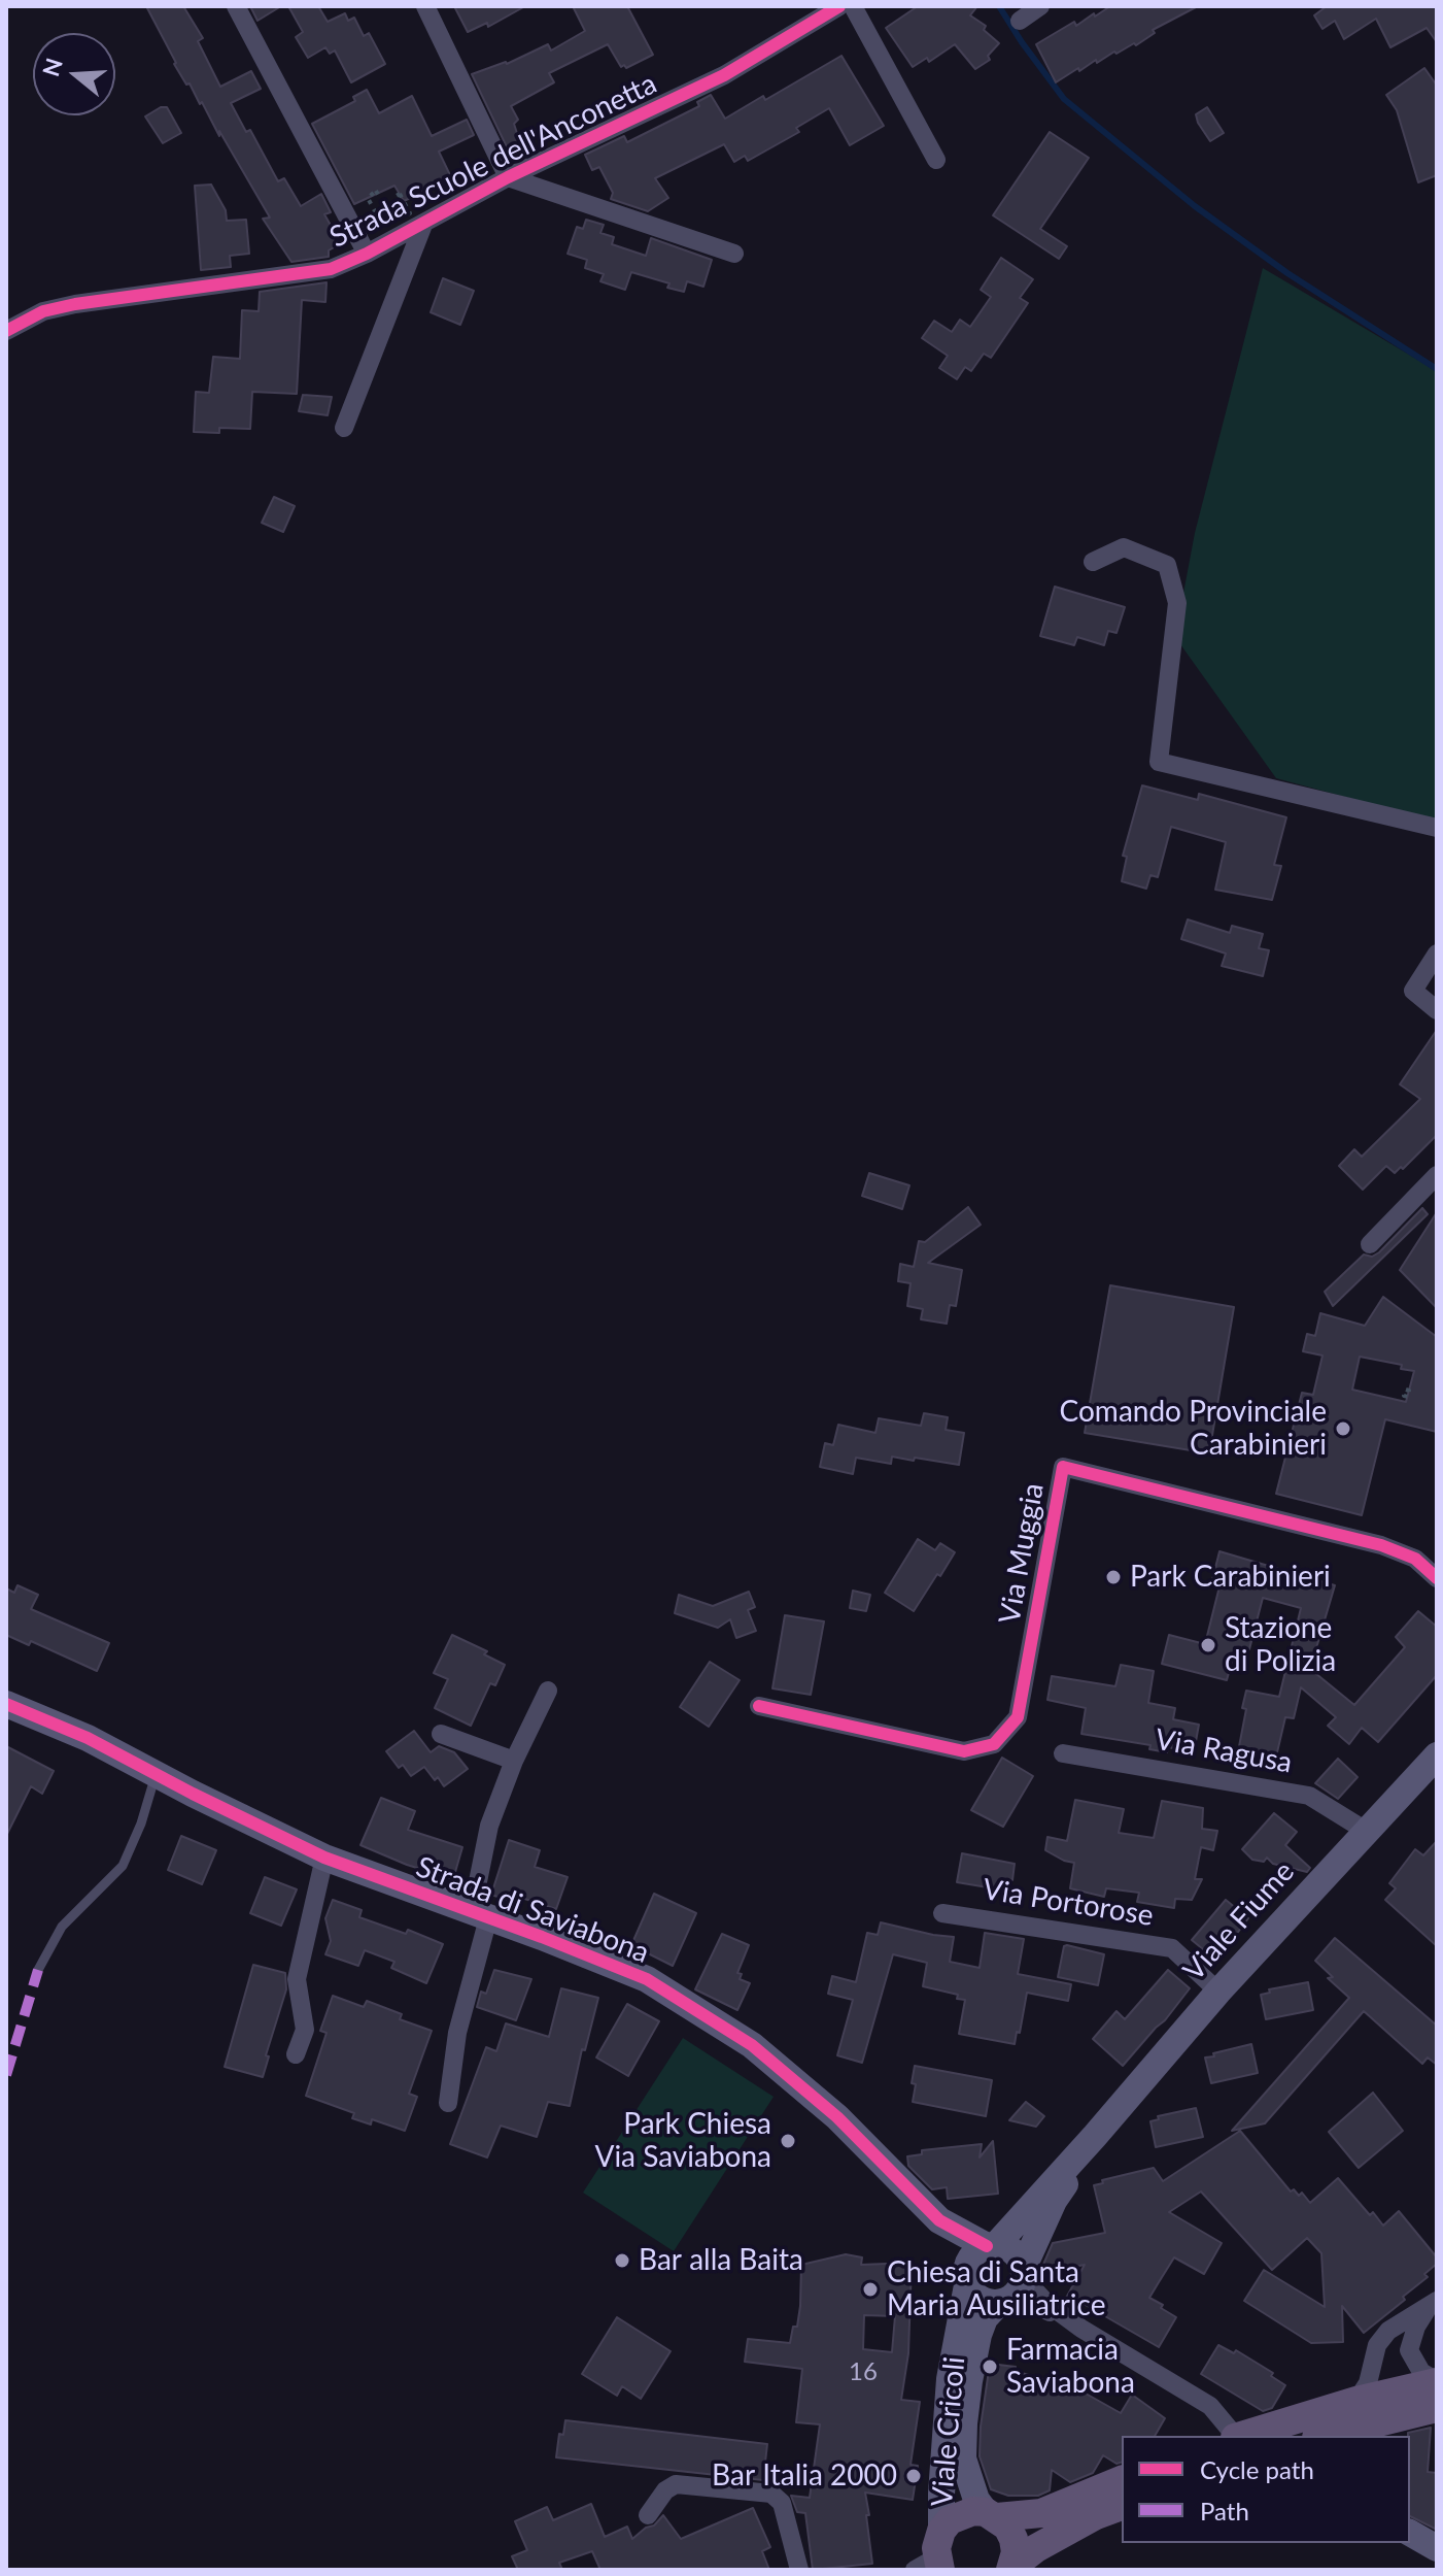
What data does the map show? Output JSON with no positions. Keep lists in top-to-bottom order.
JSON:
{
  "streets": {
    "main road": ["Viale Cricoli"],
    "street": [
      "Strada Scuole dell'Anconetta",
      "Via Muggia",
      "Via Ragusa",
      "Via Portorose",
      "Strada di Saviabona",
      "Viale Fiume"
    ]
  },
  "crossings": [
    ["Via Ragusa", "Viale Fiume"],
    ["Via Portorose", "Viale Fiume"],
    ["Strada di Saviabona", "Viale Fiume"],
    ["Strada di Saviabona", "Viale Cricoli"],
    ["Viale Fiume", "Viale Cricoli"]
  ],
  "places": [
    "Comando Provinciale Carabinieri",
    "Park Carabinieri",
    "Stazione di Polizia",
    "Park Chiesa Via Saviabona",
    "Bar alla Baita",
    "Chiesa di Santa Maria Ausiliatrice",
    "Farmacia Saviabona",
    "Bar Italia 2000"
  ],
  "house_numbers": ["16"],
  "legend": ["Cycle path", "Path"],
  "north": "left"
}
